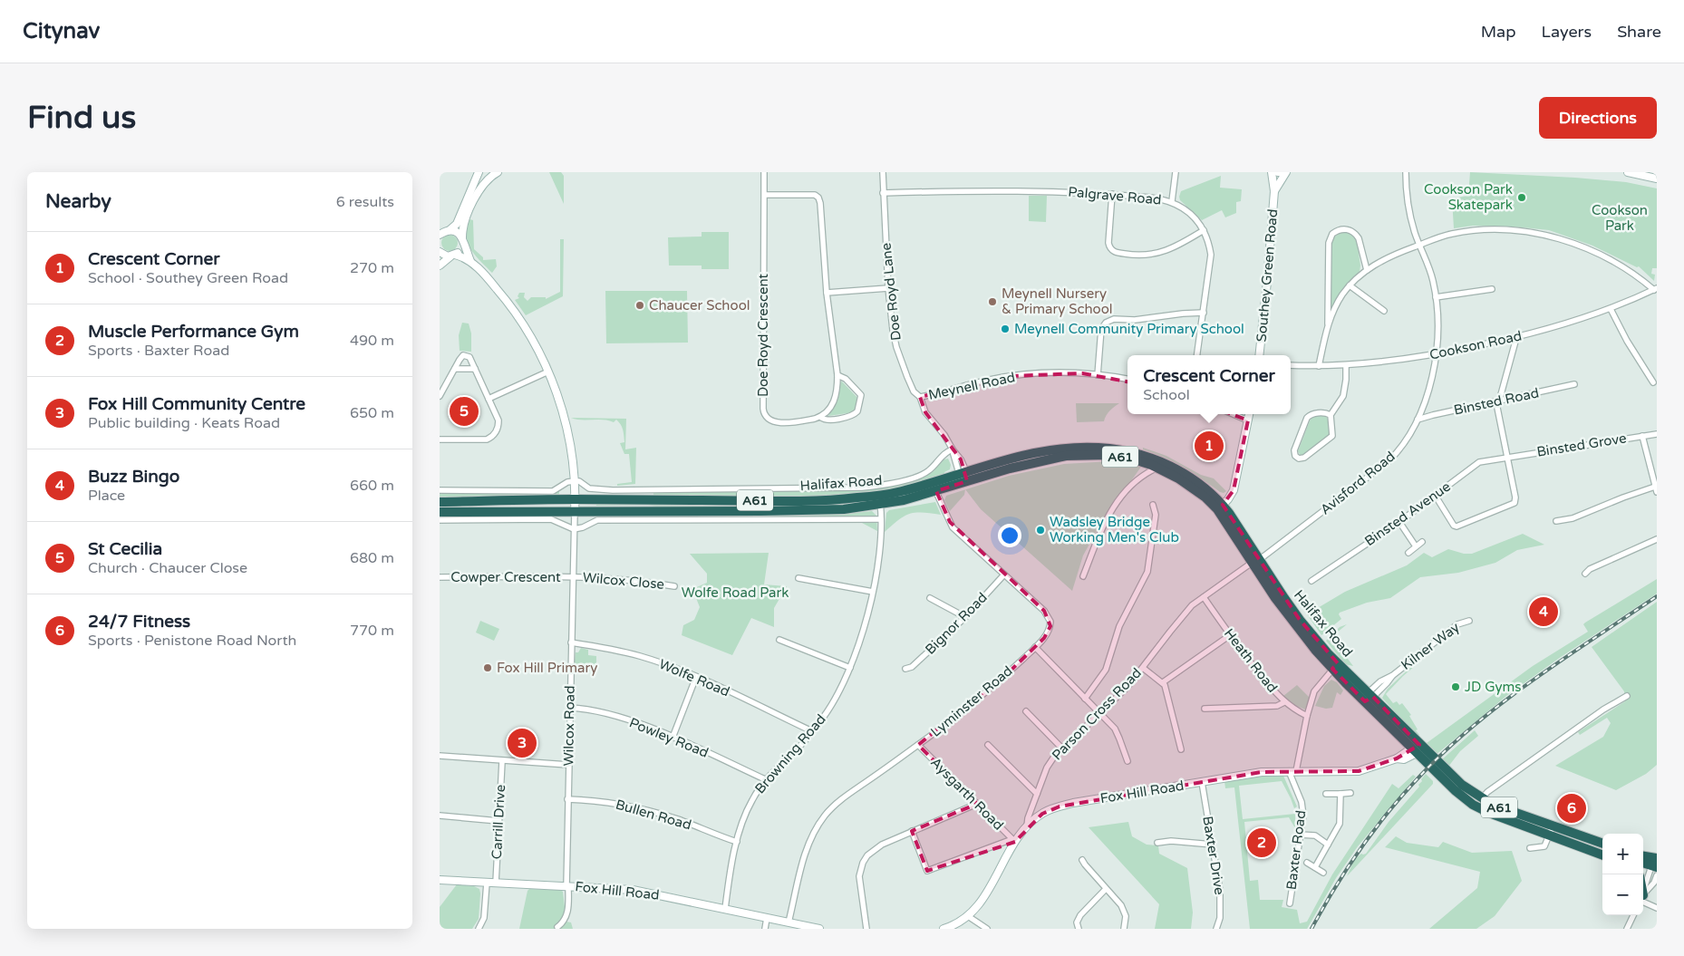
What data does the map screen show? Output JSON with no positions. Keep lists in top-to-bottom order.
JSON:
{
  "streets": {
    "highway": ["A61", "Halifax Road"],
    "street": [
      "Palgrave Road",
      "Southey Green Road",
      "Doe Royd Lane",
      "Doe Royd Crescent",
      "Cookson Road",
      "Meynell Road",
      "Binsted Road",
      "Binsted Grove",
      "Avisford Road",
      "Binsted Avenue",
      "Cowper Crescent",
      "Wilcox Close",
      "Bignor Road",
      "Kilner Way",
      "Heath Road",
      "Wolfe Road",
      "Lyminster Road",
      "Parson Cross Road",
      "Wilcox Road",
      "Powley Road",
      "Browning Road",
      "Fox Hill Road",
      "Aysgarth Road",
      "Bullen Road",
      "Carrill Drive",
      "Baxter Road",
      "Baxter Drive"
    ]
  },
  "crossings": [
    ["Palgrave Road", "Doe Royd Lane"],
    ["Doe Royd Lane", "Meynell Road"],
    ["Doe Royd Lane", "Halifax Road"],
    ["Cookson Road", "Avisford Road"],
    ["Binsted Road", "Avisford Road"],
    ["Binsted Grove", "Binsted Avenue"],
    ["A61", "Halifax Road"],
    ["A61", "Fox Hill Road"],
    ["Halifax Road", "Avisford Road"],
    ["Halifax Road", "Kilner Way"],
    ["Halifax Road", "Lyminster Road"],
    ["Halifax Road", "Parson Cross Road"],
    ["Halifax Road", "Wilcox Road"],
    ["Halifax Road", "Browning Road"],
    ["Halifax Road", "Fox Hill Road"],
    ["Avisford Road", "Parson Cross Road"],
    ["Cowper Crescent", "Wilcox Close"],
    ["Cowper Crescent", "Wilcox Road"],
    ["Wilcox Close", "Wilcox Road"],
    ["Bignor Road", "Lyminster Road"],
    ["Heath Road", "Parson Cross Road"],
    ["Wolfe Road", "Wilcox Road"],
    ["Wolfe Road", "Browning Road"],
    ["Lyminster Road", "Fox Hill Road"],
    ["Lyminster Road", "Aysgarth Road"],
    ["Parson Cross Road", "Fox Hill Road"],
    ["Wilcox Road", "Powley Road"],
    ["Wilcox Road", "Fox Hill Road"],
    ["Wilcox Road", "Bullen Road"],
    ["Powley Road", "Browning Road"],
    ["Browning Road", "Fox Hill Road"],
    ["Browning Road", "Bullen Road"],
    ["Fox Hill Road", "Aysgarth Road"],
    ["Fox Hill Road", "Carrill Drive"],
    ["Fox Hill Road", "Baxter Road"],
    ["Fox Hill Road", "Baxter Drive"]
  ],
  "parks": ["Cookson Park", "Wolfe Road Park"],
  "places": [
    "Cookson Park Skatepark",
    "Meynell Nursery & Primary School",
    "Chaucer School",
    "Meynell Community Primary School",
    "Wadsley Bridge Working Men's Club",
    "Fox Hill Primary",
    "JD Gyms"
  ],
  "page": {
    "header": "Citynav",
    "nav": ["Map", "Layers", "Share"],
    "buttons": "Directions",
    "title": "Find us",
    "heading": ["Nearby", "6 results"],
    "list": [
      {
        "mark": "1",
        "name": "Crescent Corner",
        "note": "School · Southey Green Road",
        "value": "270 m"
      },
      {
        "mark": "2",
        "name": "Muscle Performance Gym",
        "note": "Sports · Baxter Road",
        "value": "490 m"
      },
      {
        "mark": "3",
        "name": "Fox Hill Community Centre",
        "note": "Public building · Keats Road",
        "value": "650 m"
      },
      {
        "mark": "4",
        "name": "Buzz Bingo",
        "note": "Place",
        "value": "660 m"
      },
      {
        "mark": "5",
        "name": "St Cecilia",
        "note": "Church · Chaucer Close",
        "value": "680 m"
      },
      {
        "mark": "6",
        "name": "24/7 Fitness",
        "note": "Sports · Penistone Road North",
        "value": "770 m"
      }
    ],
    "popup": ["Crescent Corner", "School"],
    "pins": [
      "5",
      "1",
      "4",
      "3",
      "6",
      "2"
    ],
    "map_buttons": ["+", "−"]
  }
}
